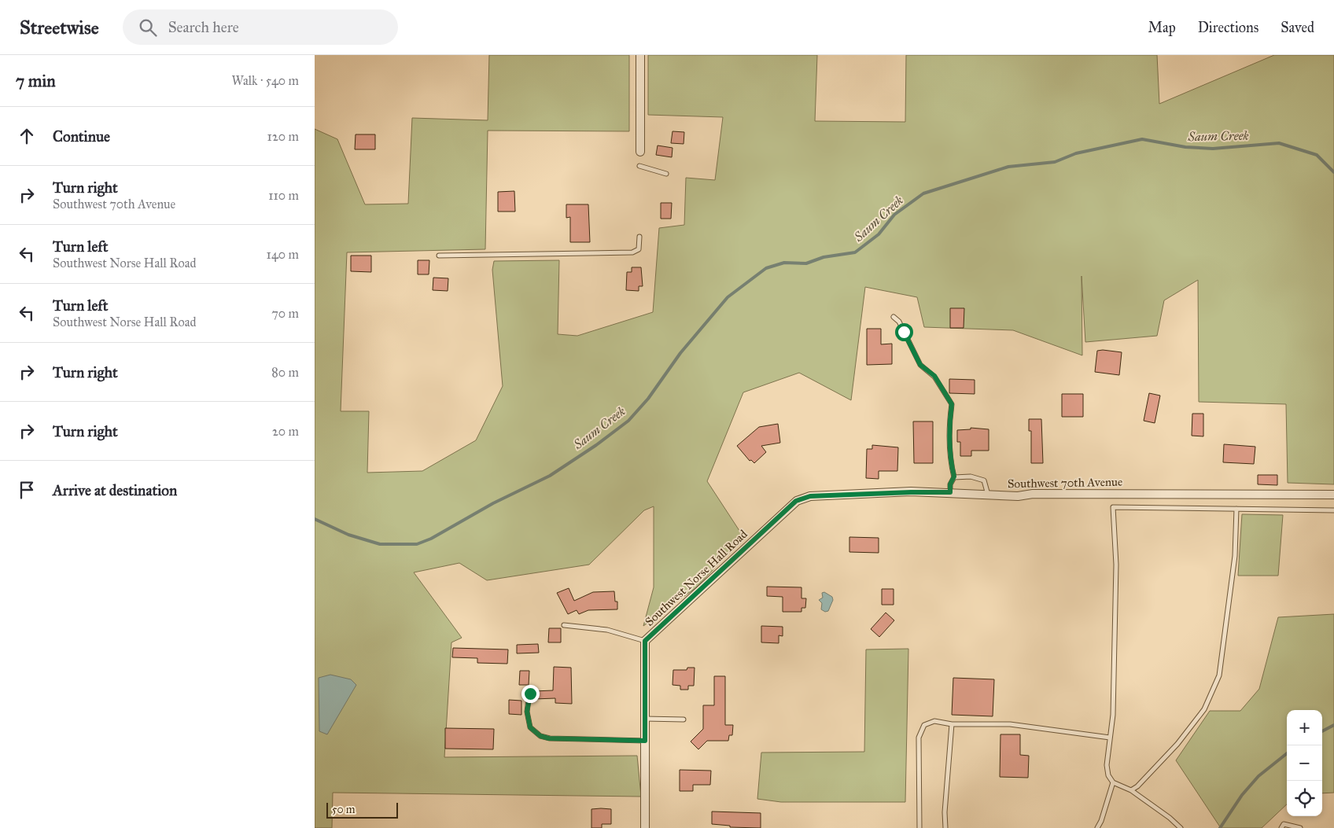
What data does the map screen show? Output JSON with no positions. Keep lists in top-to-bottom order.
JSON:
{
  "streets": {
    "street": ["Southwest 70th Avenue", "Southwest Norse Hall Road"]
  },
  "crossings": [
    ["Southwest 70th Avenue", "Southwest Norse Hall Road"]
  ],
  "water": ["Saum Creek"],
  "scale_bar": "50 m",
  "page": {
    "header": "Streetwise",
    "search": "Search here",
    "nav": ["Map", "Directions", "Saved"],
    "heading": ["7 min", "Walk · 540 m"],
    "list": [
      ["Continue", "120 m"],
      ["Turn right", "Southwest 70th Avenue", "110 m"],
      ["Turn left", "Southwest Norse Hall Road", "140 m"],
      ["Turn left", "Southwest Norse Hall Road", "70 m"],
      ["Turn right", "80 m"],
      ["Turn right", "20 m"],
      "Arrive at destination"
    ],
    "map_buttons": ["+", "−"],
    "scale": "50 m"
  }
}
